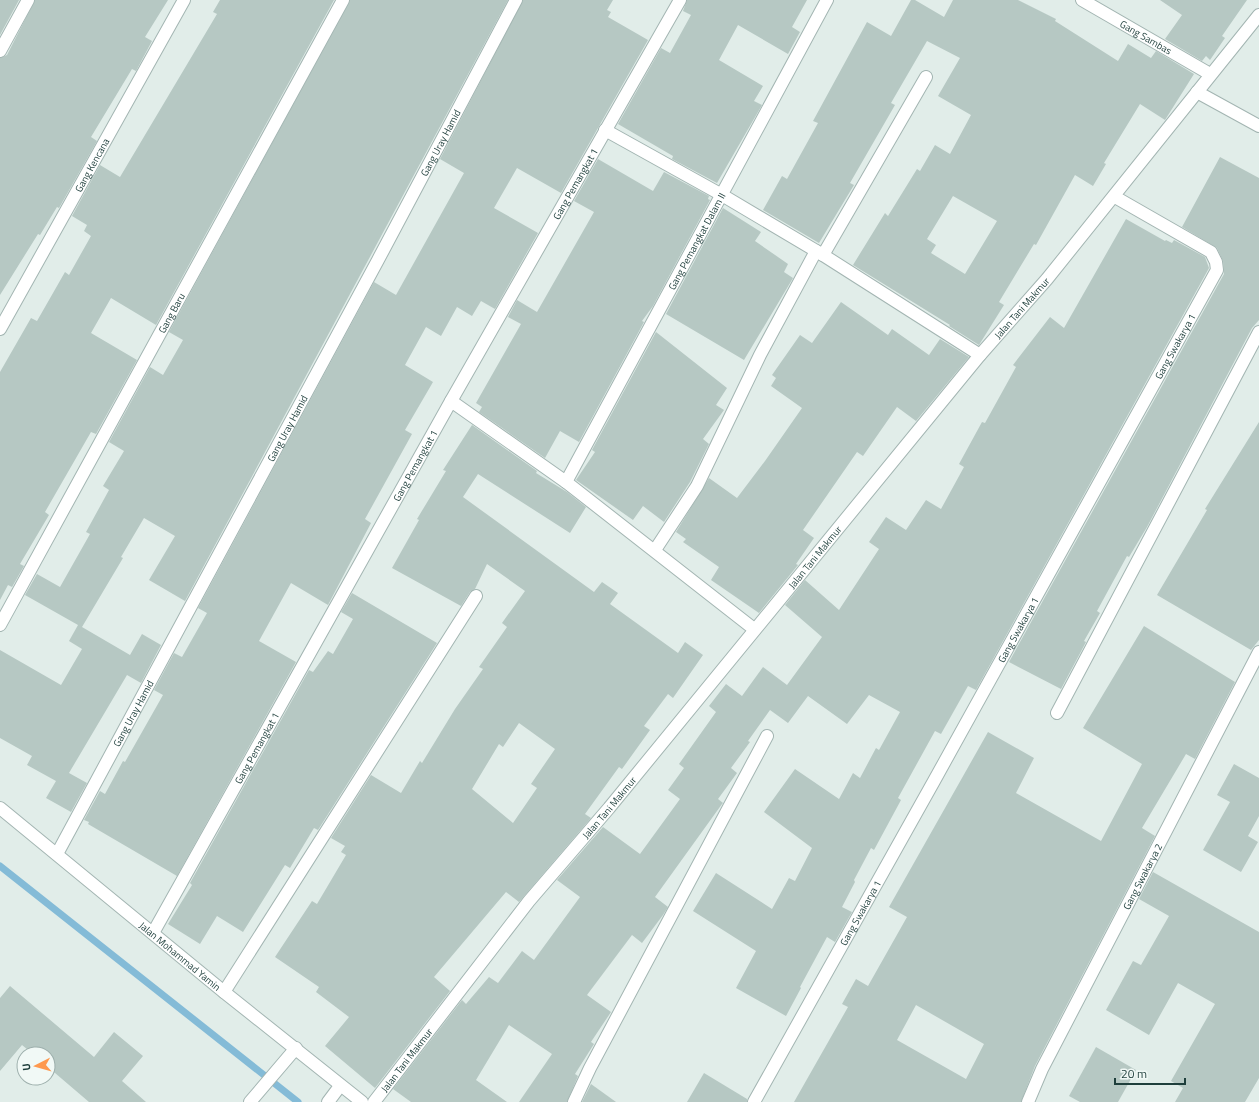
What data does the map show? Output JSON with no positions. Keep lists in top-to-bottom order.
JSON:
{
  "streets": {
    "street": [
      "Gang Sambas",
      "Gang Uray Hamid",
      "Gang Kencana",
      "Gang Pemangkat 1",
      "Gang Pemangkat Dalam II",
      "Jalan Tani Makmur",
      "Gang Baru",
      "Gang Swakarya 1",
      "Gang Swakarya 2",
      "Jalan Mohammad Yamin"
    ]
  },
  "crossings": [
    ["Gang Sambas", "Jalan Tani Makmur"],
    ["Gang Uray Hamid", "Jalan Mohammad Yamin"],
    ["Gang Pemangkat 1", "Jalan Mohammad Yamin"],
    ["Jalan Tani Makmur", "Gang Swakarya 1"]
  ],
  "scale_bar": "20 m",
  "north": "left"
}
